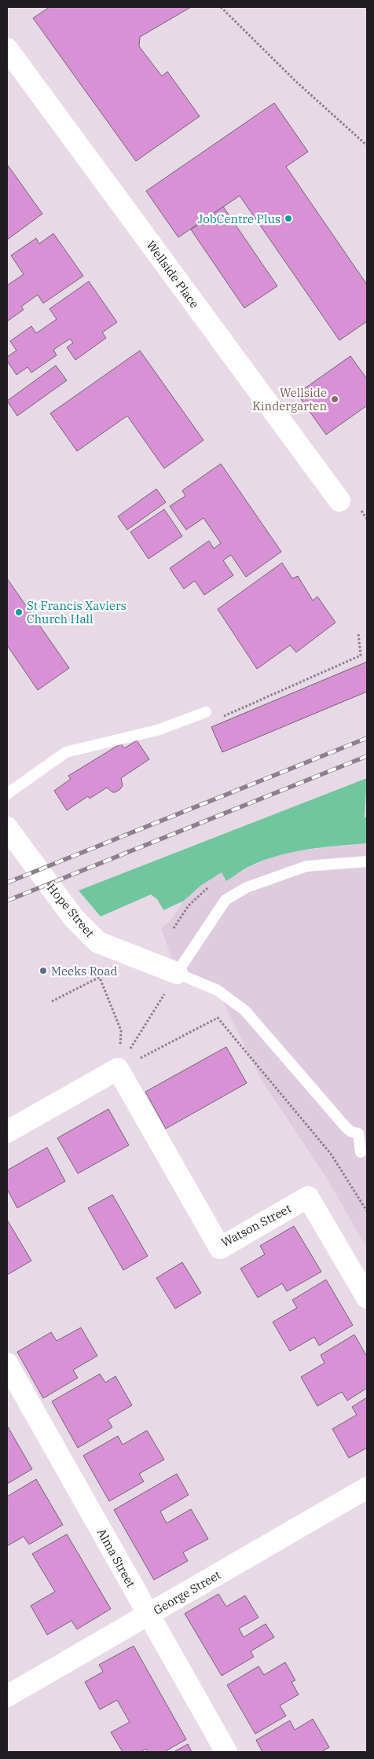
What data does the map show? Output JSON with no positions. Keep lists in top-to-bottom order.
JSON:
{
  "streets": {
    "street": [
      "Wellside Place",
      "Hope Street",
      "Watson Street",
      "Alma Street",
      "George Street"
    ]
  },
  "crossings": [
    ["Alma Street", "George Street"]
  ],
  "places": [
    "JobCentre Plus",
    "Wellside Kindergarten",
    "St Francis Xaviers Church Hall",
    "Meeks Road"
  ]
}
